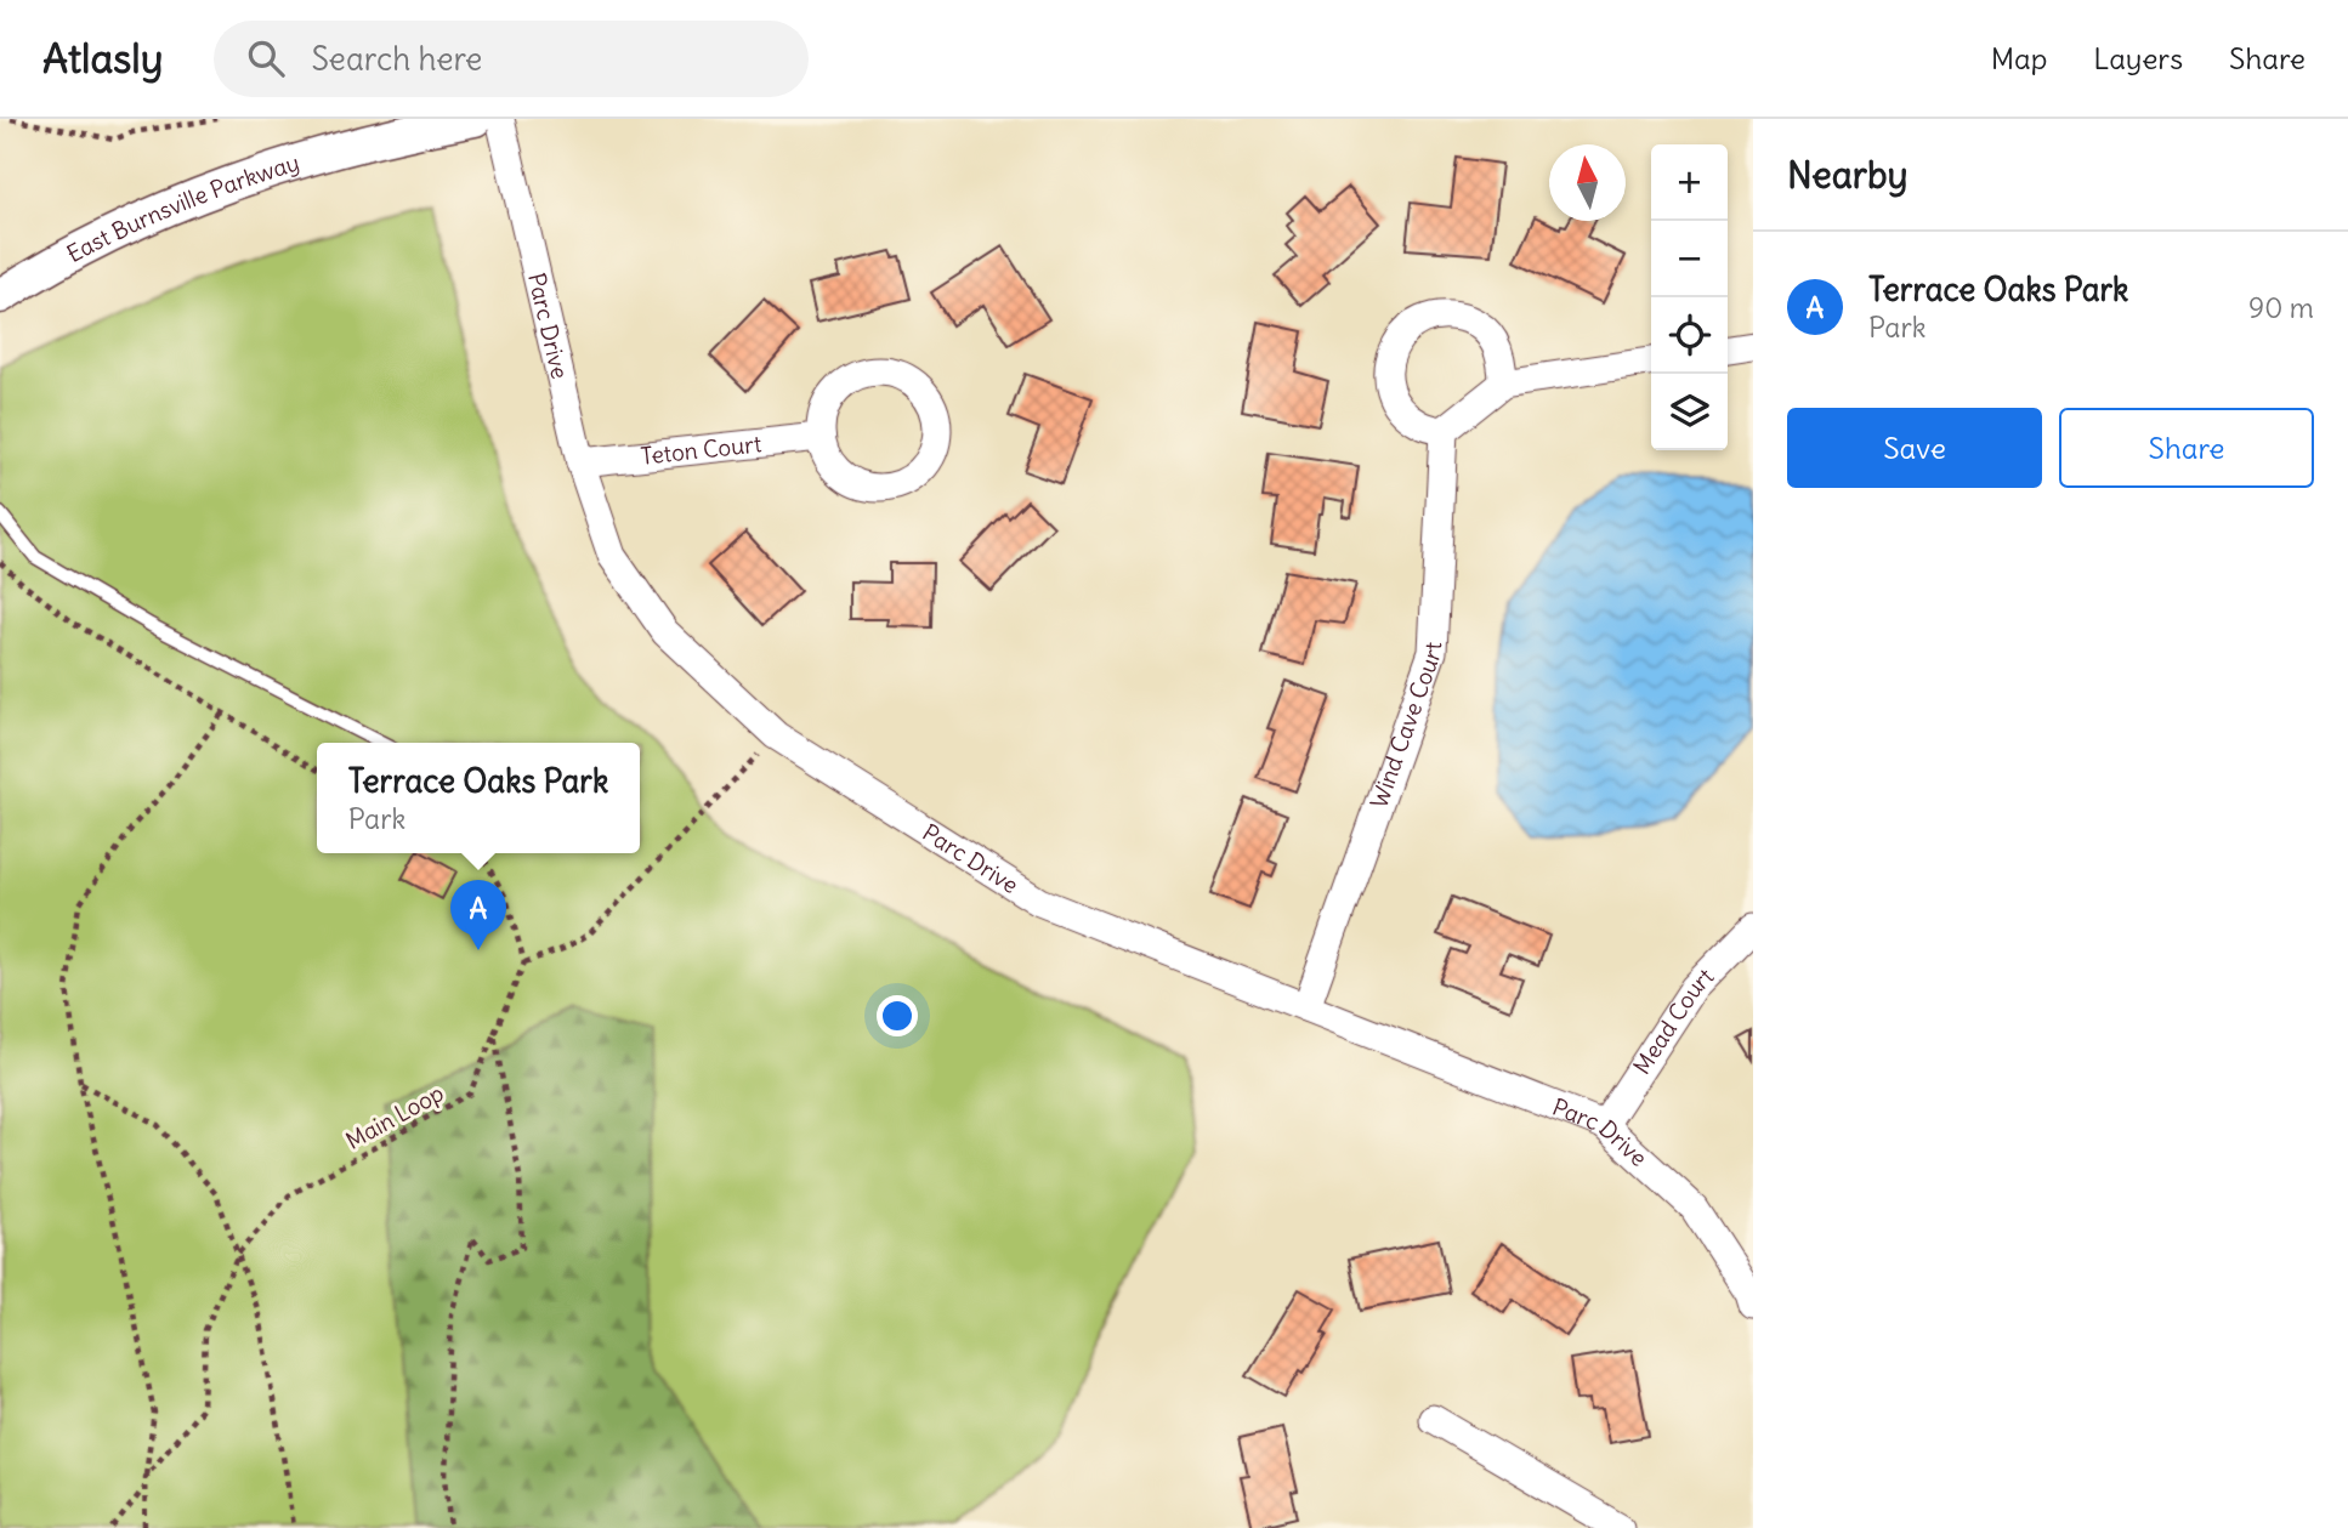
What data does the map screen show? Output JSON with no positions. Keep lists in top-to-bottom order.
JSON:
{
  "streets": {
    "street": [
      "East Burnsville Parkway",
      "Parc Drive",
      "Teton Court",
      "Wind Cave Court",
      "Mead Court"
    ],
    "path": ["Main Loop"]
  },
  "crossings": [
    ["Parc Drive", "Teton Court"],
    ["Parc Drive", "Wind Cave Court"],
    ["Parc Drive", "Mead Court"]
  ],
  "north": "top",
  "page": {
    "header": "Atlasly",
    "search": "Search here",
    "nav": ["Map", "Layers", "Share"],
    "heading": "Nearby",
    "map_buttons": ["+", "−"],
    "list": [
      {
        "mark": "A",
        "name": "Terrace Oaks Park",
        "note": "Park",
        "value": "90 m"
      }
    ],
    "buttons": ["Save", "Share"],
    "popup": ["Terrace Oaks Park", "Park"],
    "pins": "A"
  }
}
